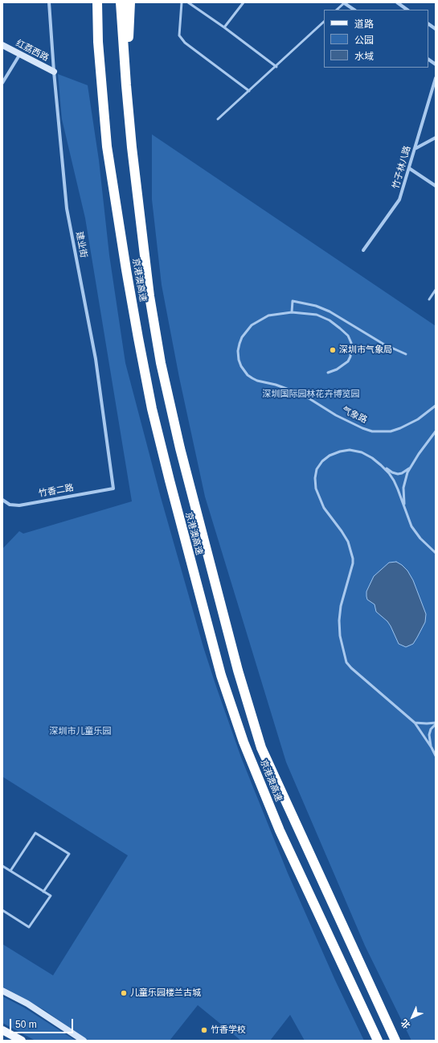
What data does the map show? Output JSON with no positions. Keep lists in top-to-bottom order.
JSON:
{
  "streets": {
    "highway": ["京港澳高速"],
    "main road": ["红荔西路"],
    "street": ["竹子林八路", "建业街", "竹香二路"],
    "lane": ["气象路"]
  },
  "crossings": [
    ["红荔西路", "建业街"],
    ["建业街", "竹香二路"]
  ],
  "parks": ["深圳国际园林花卉博览园", "深圳市儿童乐园"],
  "places": ["深圳市气象局", "儿童乐园楼兰古城", "竹香学校"],
  "legend": ["道路", "公园", "水域"],
  "scale_bar": "50 m",
  "north": "bottom left"
}
